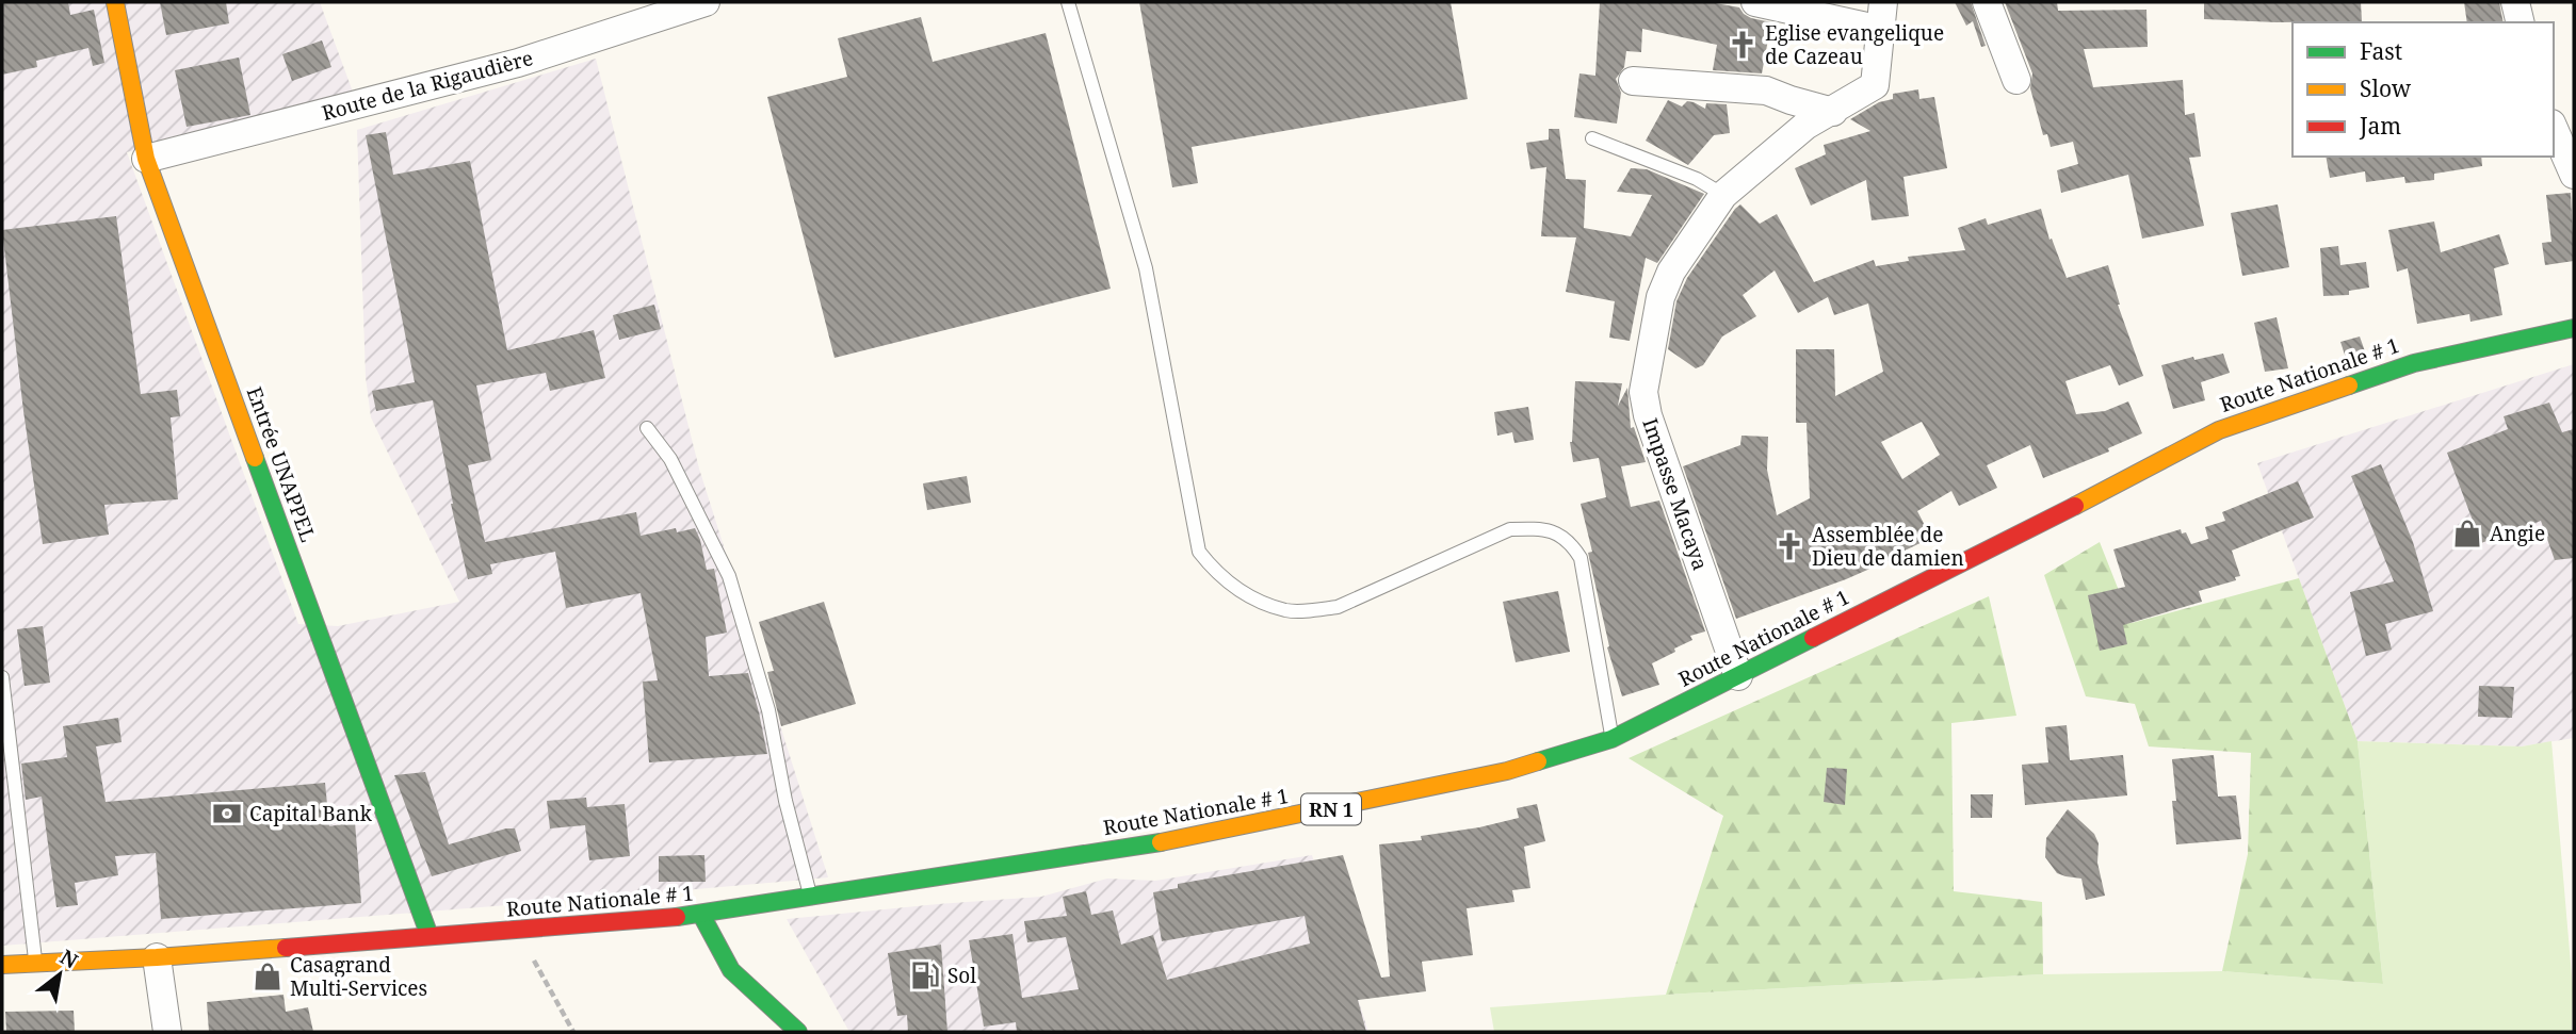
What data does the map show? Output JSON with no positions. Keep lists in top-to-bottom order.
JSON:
{
  "streets": {
    "main road": ["Route Nationale # 1", "Entrée UNAPPEL", "RN 1"],
    "street": ["Route de la Rigaudière", "Impasse Macaya"]
  },
  "crossings": [
    ["Route de la Rigaudière", "Entrée UNAPPEL"],
    ["Route Nationale # 1", "Entrée UNAPPEL"],
    ["Route Nationale # 1", "Impasse Macaya"]
  ],
  "places": {
    "church": ["Eglise evangelique de Cazeau", "Assemblée de Dieu de damien"],
    "shop": ["Angie", "Casagrand Multi-Services"],
    "bank": ["Capital Bank"],
    "fuel station": ["Sol"]
  },
  "legend": ["Fast", "Slow", "Jam"],
  "north": "top right"
}
